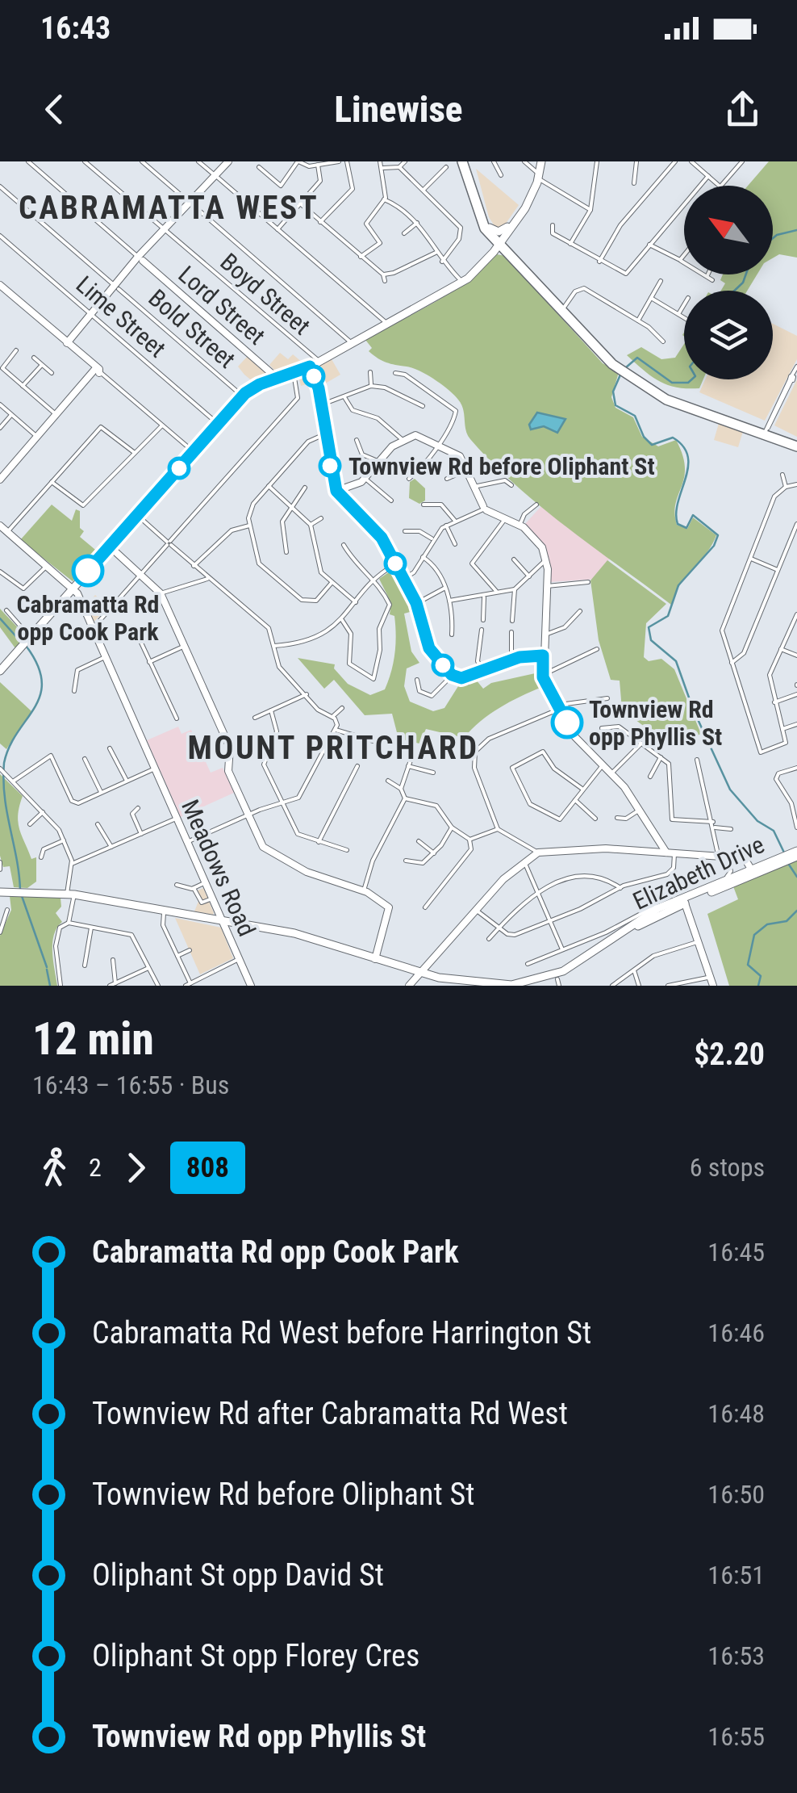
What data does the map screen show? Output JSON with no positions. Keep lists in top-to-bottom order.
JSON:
{
  "streets": {
    "main road": ["Elizabeth Drive"],
    "street": [
      "Boyd Street",
      "Lord Street",
      "Lime Street",
      "Bold Street",
      "Meadows Road"
    ]
  },
  "crossings": [
    ["Meadows Road", "Elizabeth Drive"]
  ],
  "districts": ["CABRAMATTA WEST", "MOUNT PRITCHARD"],
  "places": ["Townview Rd before Oliphant St", "Cabramatta Rd opp Cook Park", "Townview Rd opp Phyllis St"],
  "lines": ["bus line 808"],
  "north": "top left",
  "page": {
    "status": "16:43",
    "header": "Linewise",
    "heading": ["12 min", "16:43 – 16:55 · Bus", "$2.20"],
    "legs": ["2", "808", "6 stops"],
    "list": [
      {
        "name": "Cabramatta Rd opp Cook Park",
        "value": "16:45"
      },
      {
        "name": "Cabramatta Rd West before Harrington St",
        "value": "16:46"
      },
      {
        "name": "Townview Rd after Cabramatta Rd West",
        "value": "16:48"
      },
      {
        "name": "Townview Rd before Oliphant St",
        "value": "16:50"
      },
      {
        "name": "Oliphant St opp David St",
        "value": "16:51"
      },
      {
        "name": "Oliphant St opp Florey Cres",
        "value": "16:53"
      },
      {
        "name": "Townview Rd opp Phyllis St",
        "value": "16:55"
      }
    ]
  }
}
